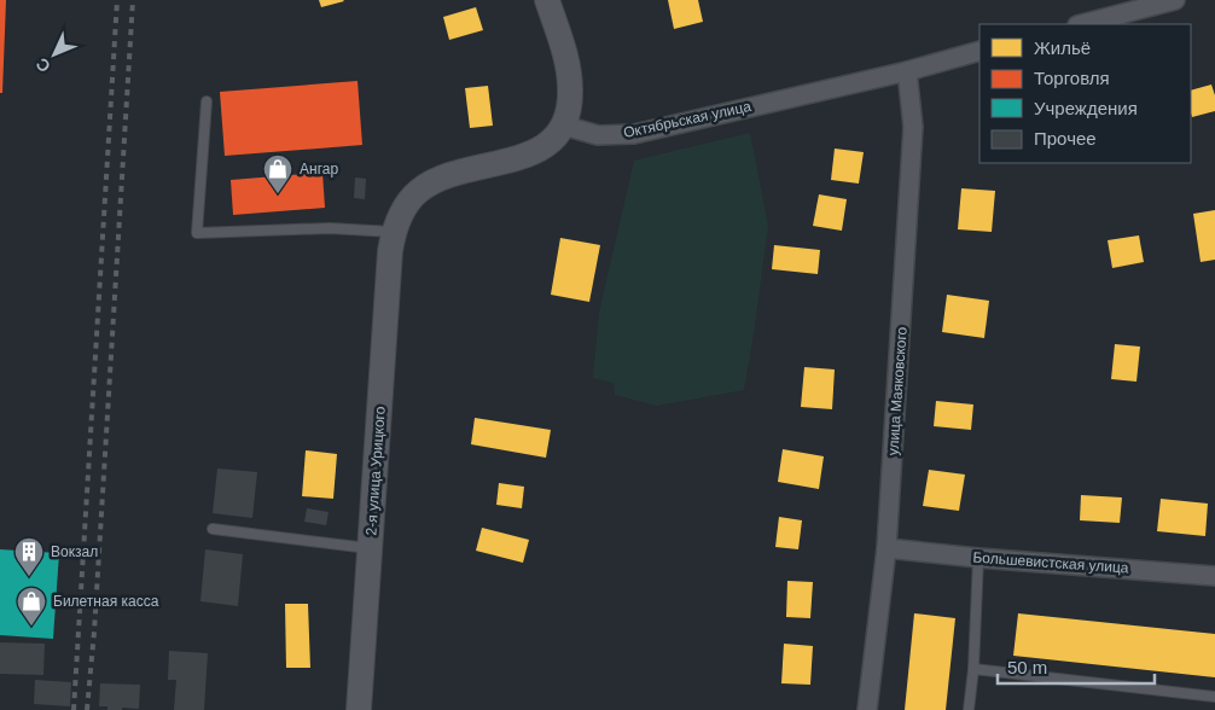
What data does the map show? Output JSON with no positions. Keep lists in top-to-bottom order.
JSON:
{
  "streets": {
    "street": [
      "Октябрьская улица",
      "улица Маяковского",
      "2-я улица Урицкого",
      "Большевистская улица"
    ]
  },
  "crossings": [
    ["Октябрьская улица", "улица Маяковского"],
    ["улица Маяковского", "Большевистская улица"]
  ],
  "places": {
    "shop": ["Ангар", "Билетная касса"],
    "building": ["Вокзал"]
  },
  "legend": [
    "Жильё",
    "Торговля",
    "Учреждения",
    "Прочее"
  ],
  "scale_bar": "50 m",
  "north": "bottom left"
}
